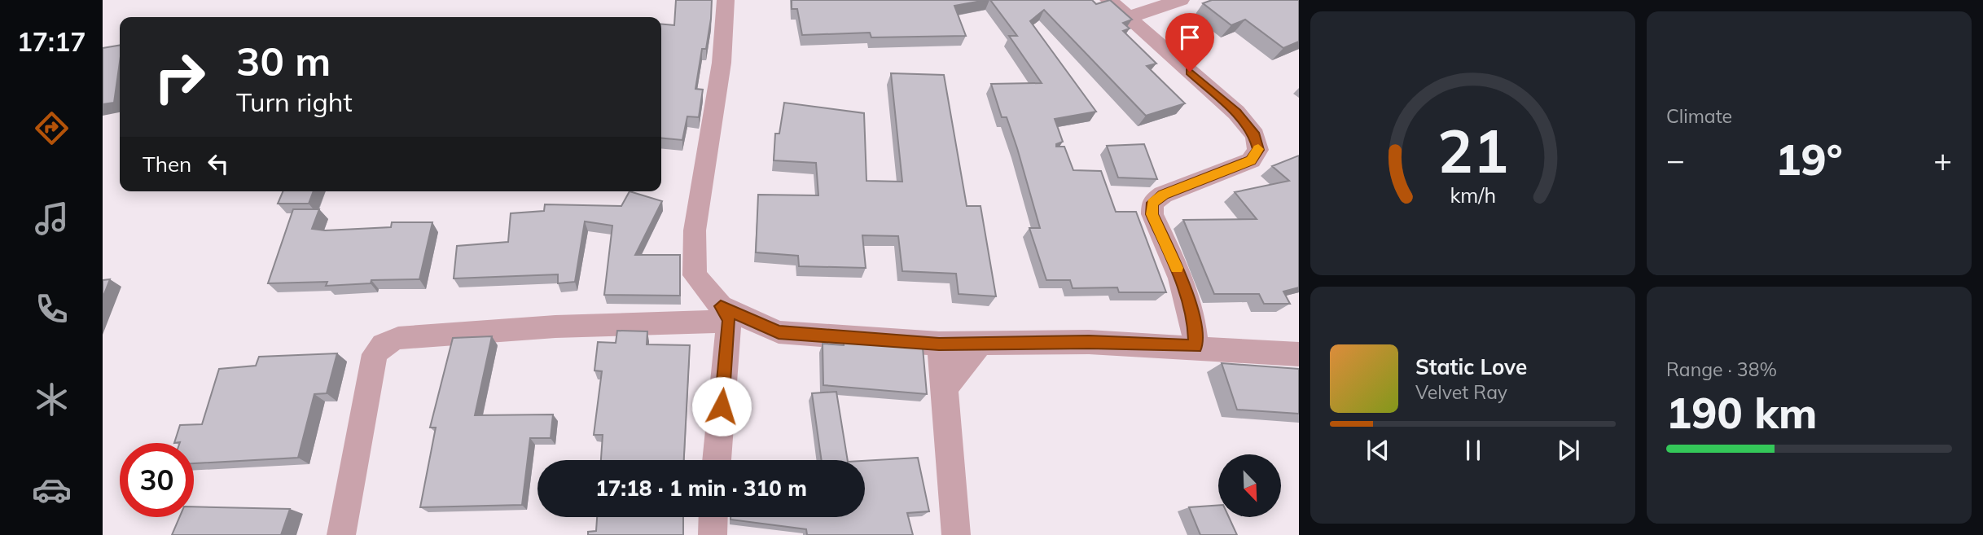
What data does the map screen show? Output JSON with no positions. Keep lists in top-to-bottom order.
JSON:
{
  "north": "bottom right",
  "page": {
    "tabs": "17:17",
    "tile": [
      "Climate",
      ["Range · 38%", "190 km"]
    ],
    "turn": ["30 m", "Turn right"],
    "heat": ["−", "19°", "+"],
    "then": "Then",
    "song": ["Static Love", "Velvet Ray"],
    "limit": "30",
    "trip": "17:18 · 1 min · 310 m",
    "gauge": ["21", "km/h"]
  }
}
